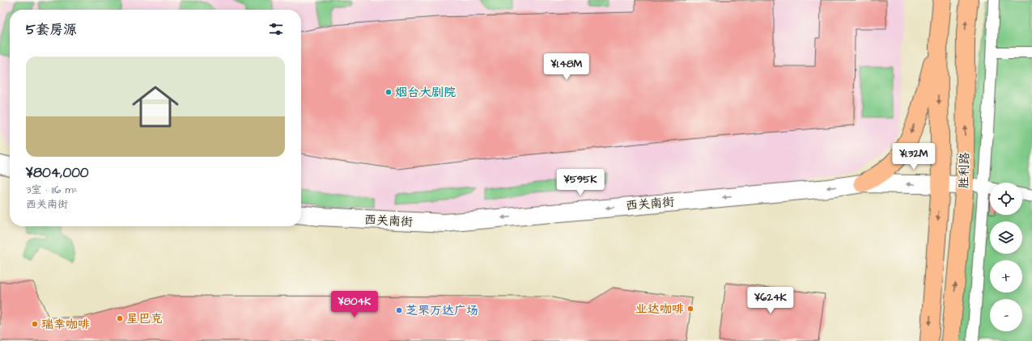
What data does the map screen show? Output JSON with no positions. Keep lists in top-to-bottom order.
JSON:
{
  "streets": {
    "main road": ["胜利路"],
    "street": ["西关南街"]
  },
  "crossings": [
    ["胜利路", "西关南街"]
  ],
  "one_way": ["西关南街"],
  "places": [
    "烟台大剧院",
    "业达咖啡",
    "芝罘万达广场",
    "星巴克",
    "瑞幸咖啡"
  ],
  "page": {
    "heading": "5套房源",
    "list": [
      {
        "name": "¥804,000",
        "note": "3室 · 116 m² · 西关南街"
      }
    ],
    "price": [
      "¥1.48M",
      "¥1.32M",
      "¥595K",
      "¥624K",
      "¥804K"
    ],
    "map_buttons": ["+", "−"]
  }
}
